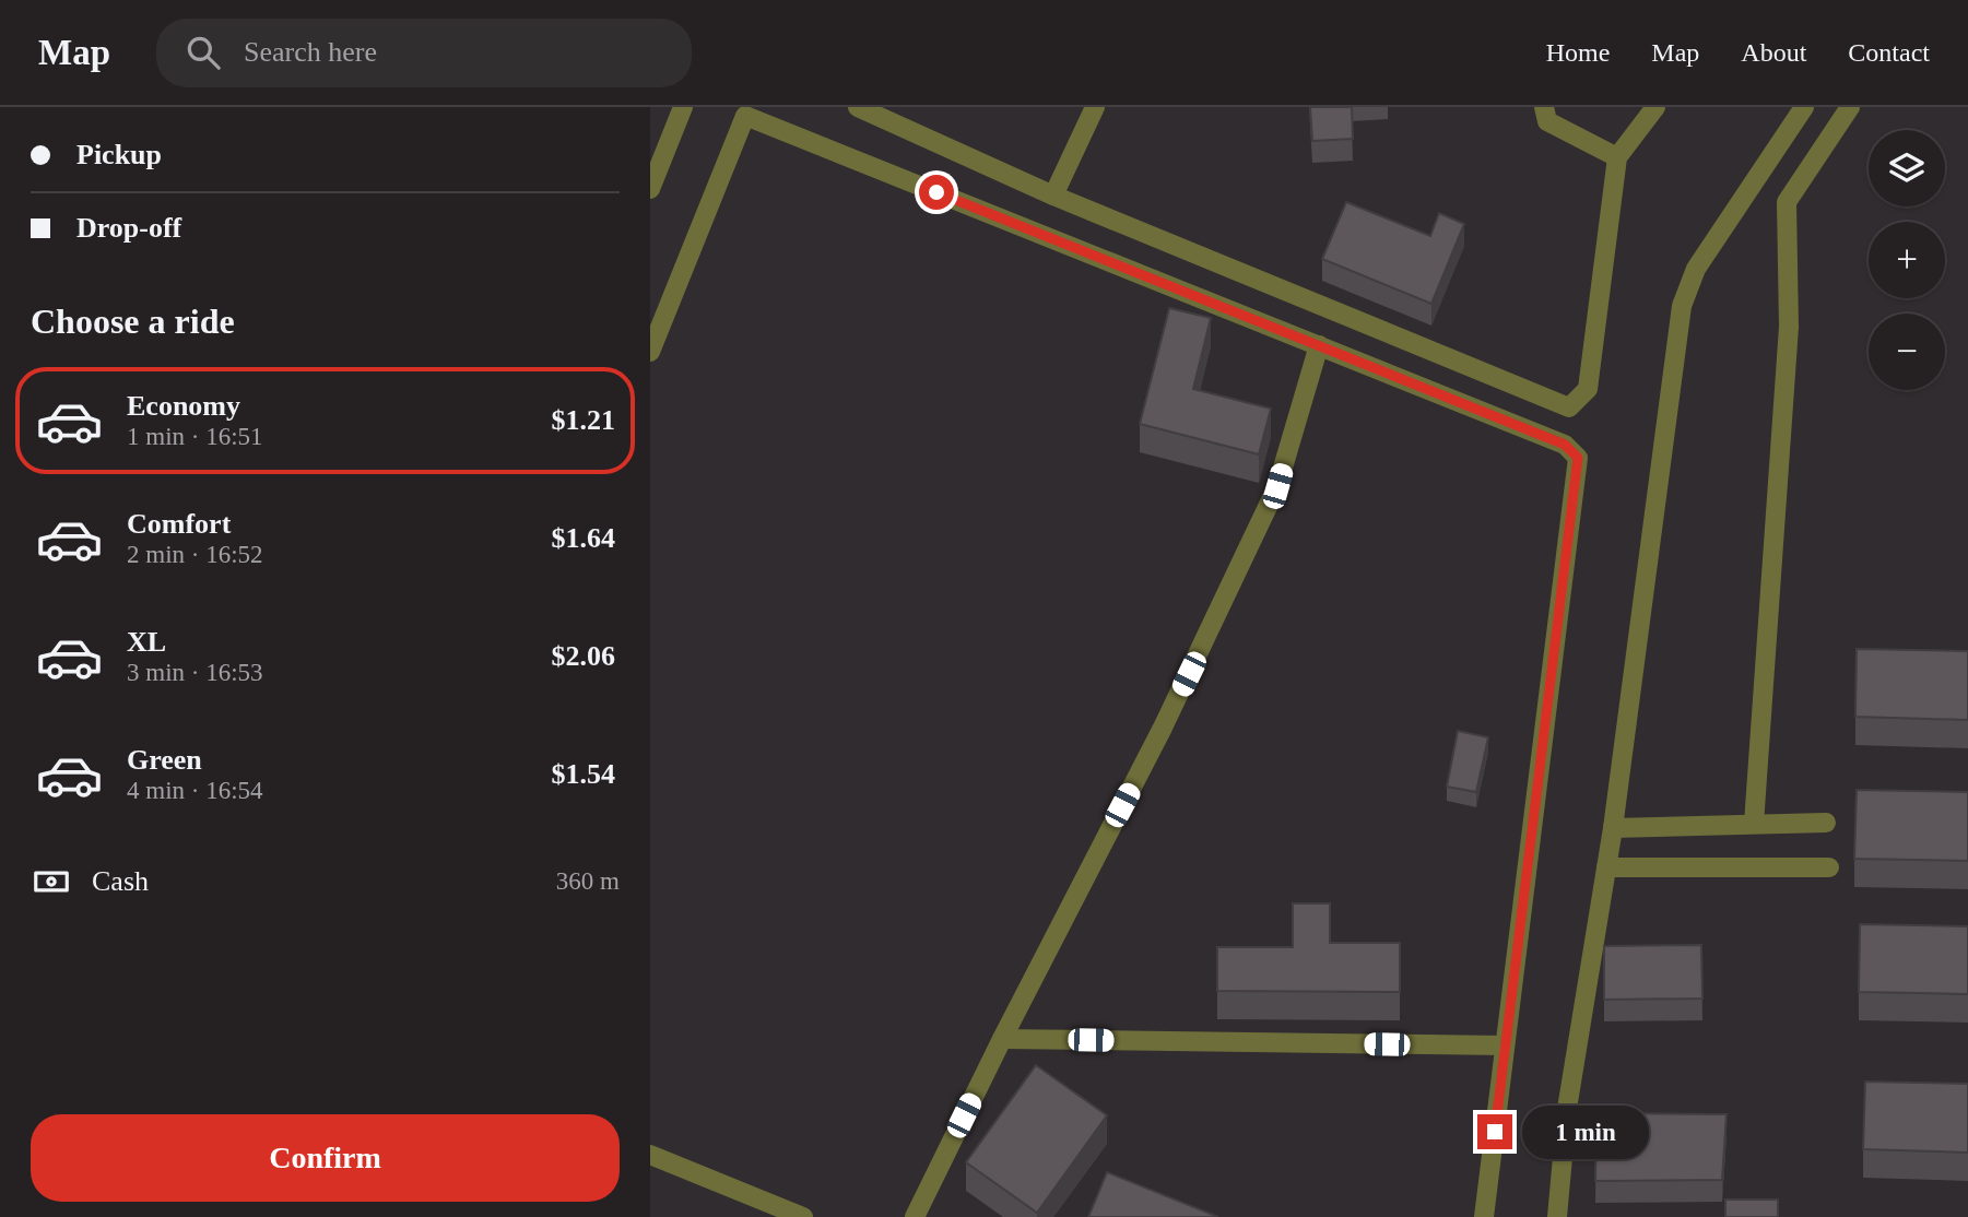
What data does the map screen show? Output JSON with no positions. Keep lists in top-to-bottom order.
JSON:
{
  "page": {
    "header": "Map",
    "search": "Search here",
    "nav": [
      "Home",
      "Map",
      "About",
      "Contact"
    ],
    "banner": ["Pickup", "Drop-off"],
    "map_buttons": ["+", "−"],
    "heading": "Choose a ride",
    "list": [
      {
        "name": "Economy",
        "note": "1 min · 16:51",
        "value": "$1.21"
      },
      {
        "name": "Comfort",
        "note": "2 min · 16:52",
        "value": "$1.64"
      },
      {
        "name": "XL",
        "note": "3 min · 16:53",
        "value": "$2.06"
      },
      {
        "name": "Green",
        "note": "4 min · 16:54",
        "value": "$1.54"
      }
    ],
    "pay": ["Cash", "360 m"],
    "buttons": "Confirm",
    "bubble": "1 min"
  }
}
